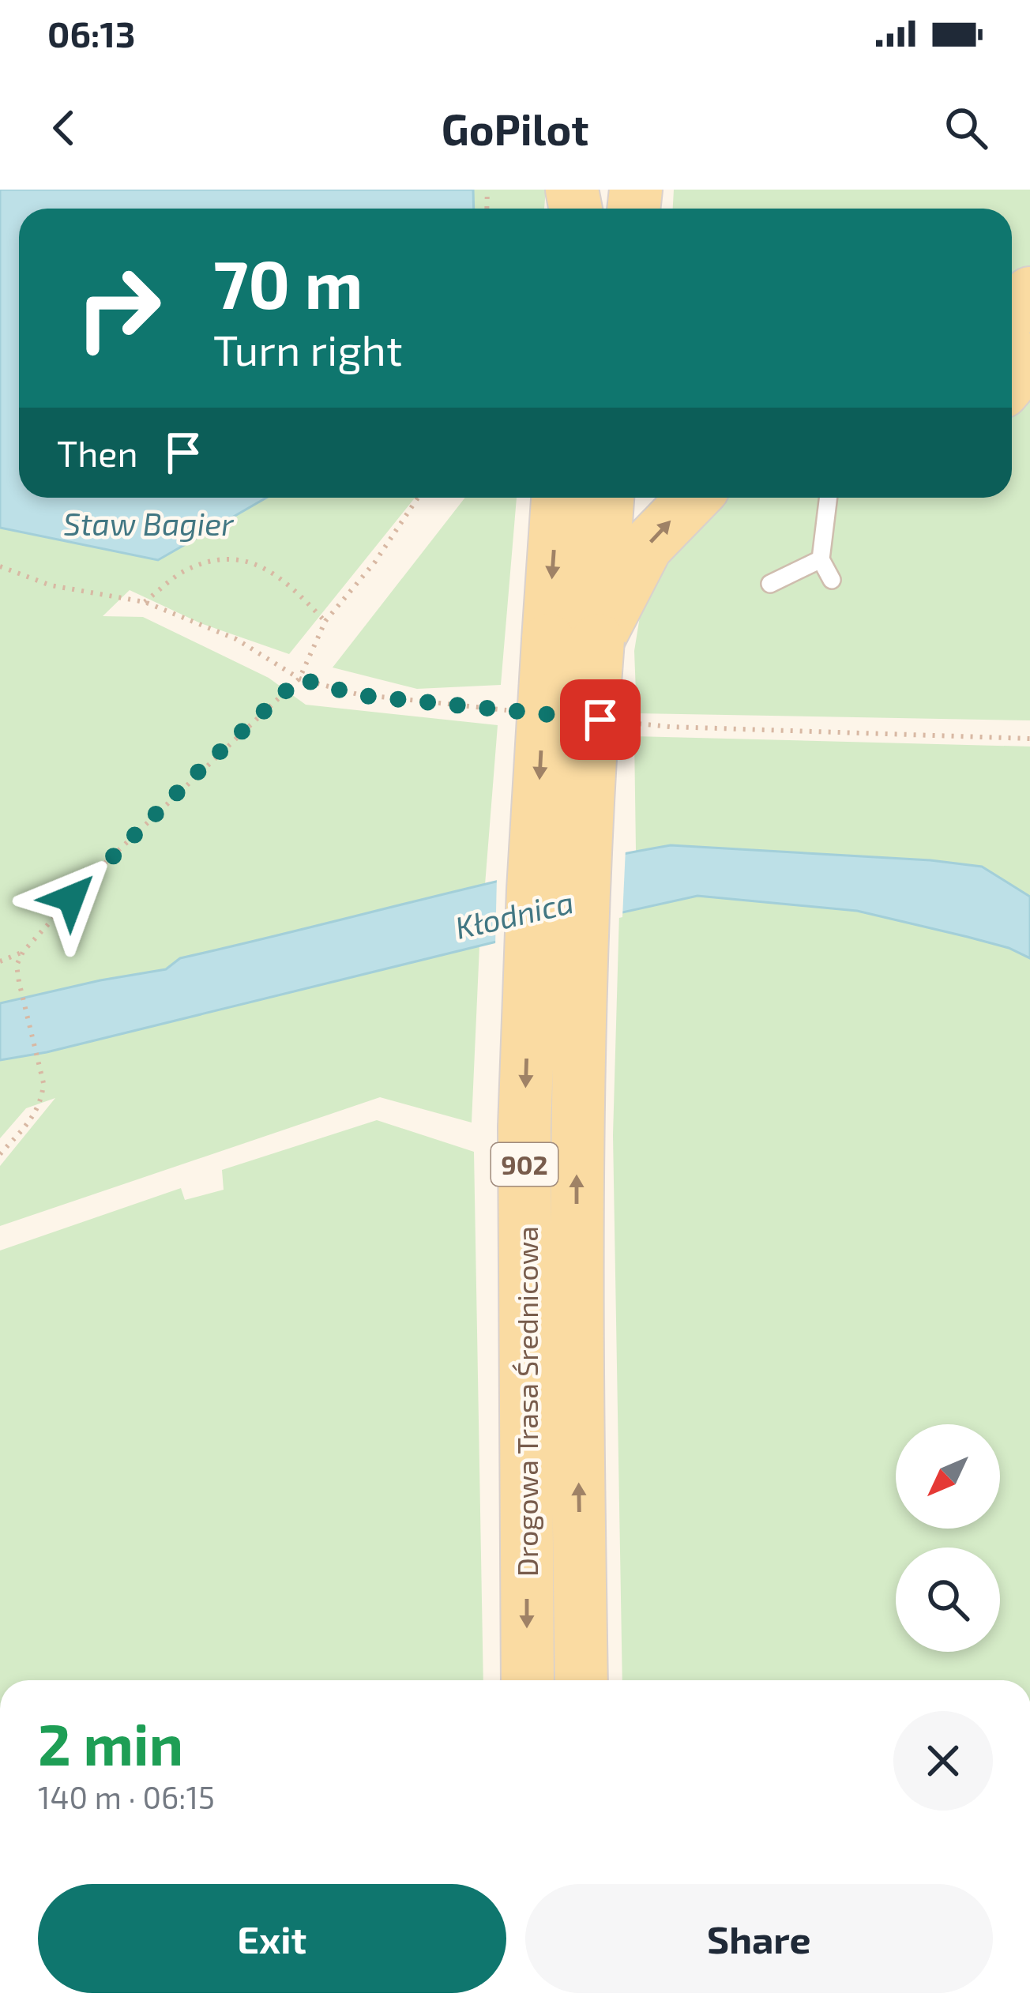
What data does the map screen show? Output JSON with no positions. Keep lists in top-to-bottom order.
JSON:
{
  "streets": {
    "main road": ["902", "Drogowa Trasa Średnicowa"]
  },
  "water": ["Staw Bagier", "Kłodnica"],
  "north": "bottom left",
  "page": {
    "status": "06:13",
    "header": "GoPilot",
    "turn": ["70 m", "Turn right"],
    "then": "Then",
    "heading": ["2 min", "140 m · 06:15"],
    "buttons": ["Exit", "Share"]
  }
}
